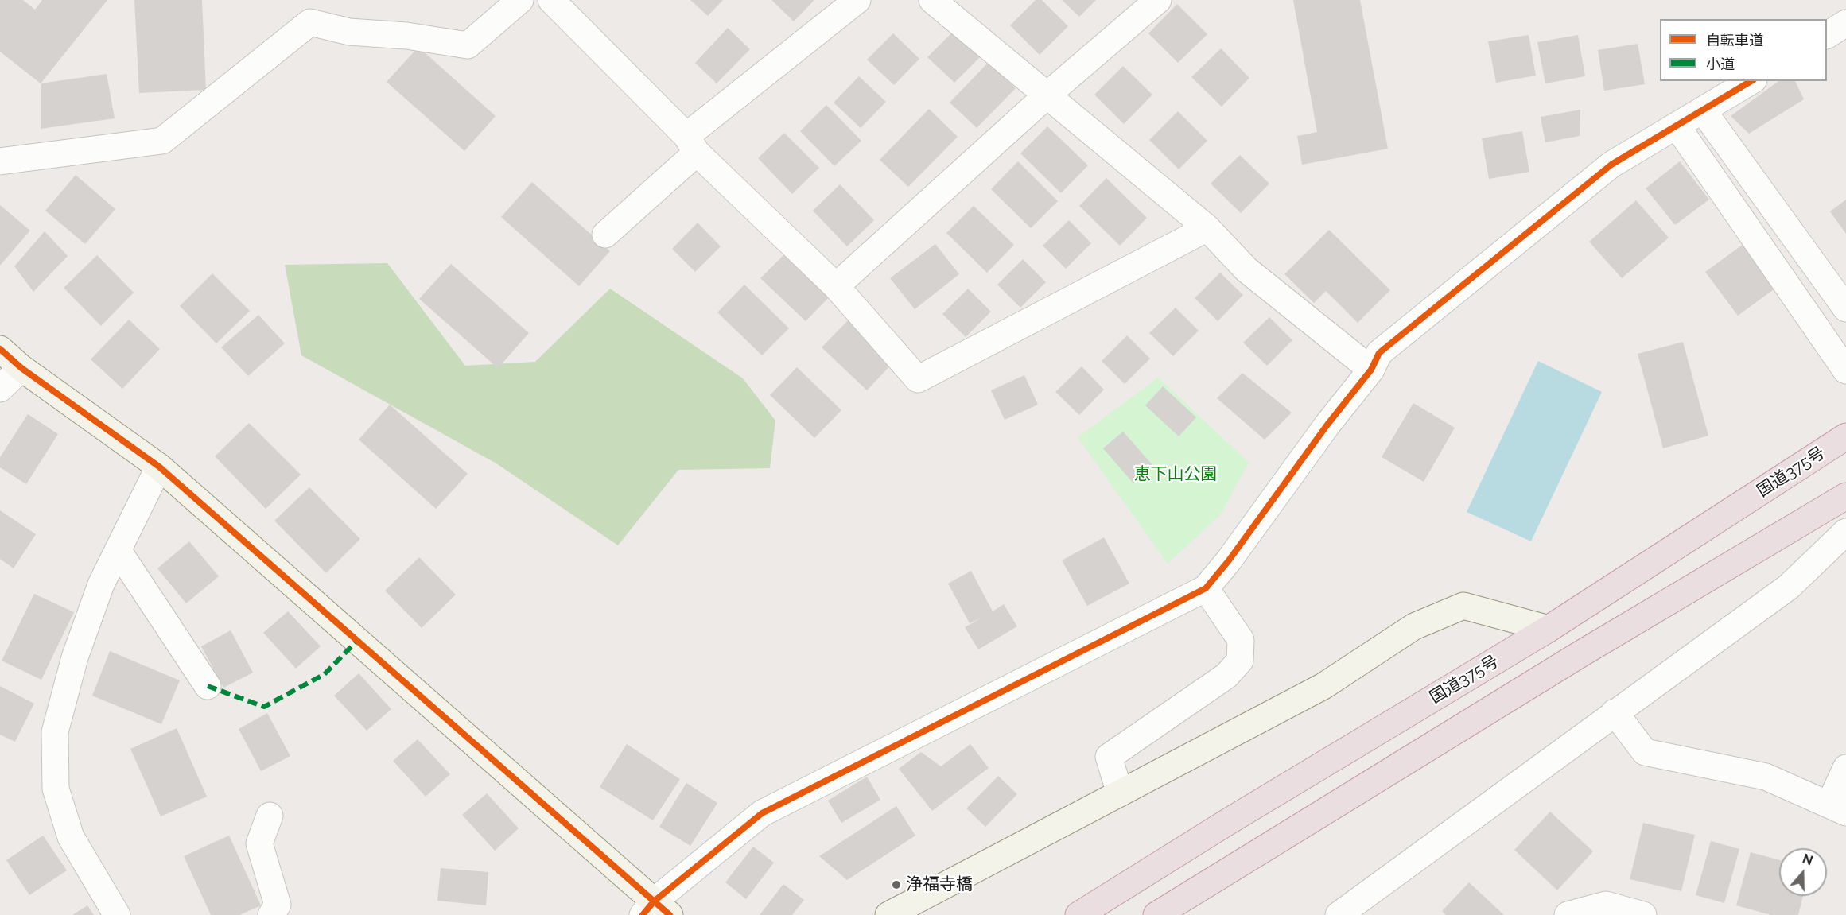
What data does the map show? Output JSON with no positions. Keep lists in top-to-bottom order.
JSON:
{
  "streets": {
    "highway": ["国道375号"]
  },
  "parks": ["恵下山公園"],
  "places": ["浄福寺橋"],
  "legend": ["自転車道", "小道"],
  "north": "top"
}
